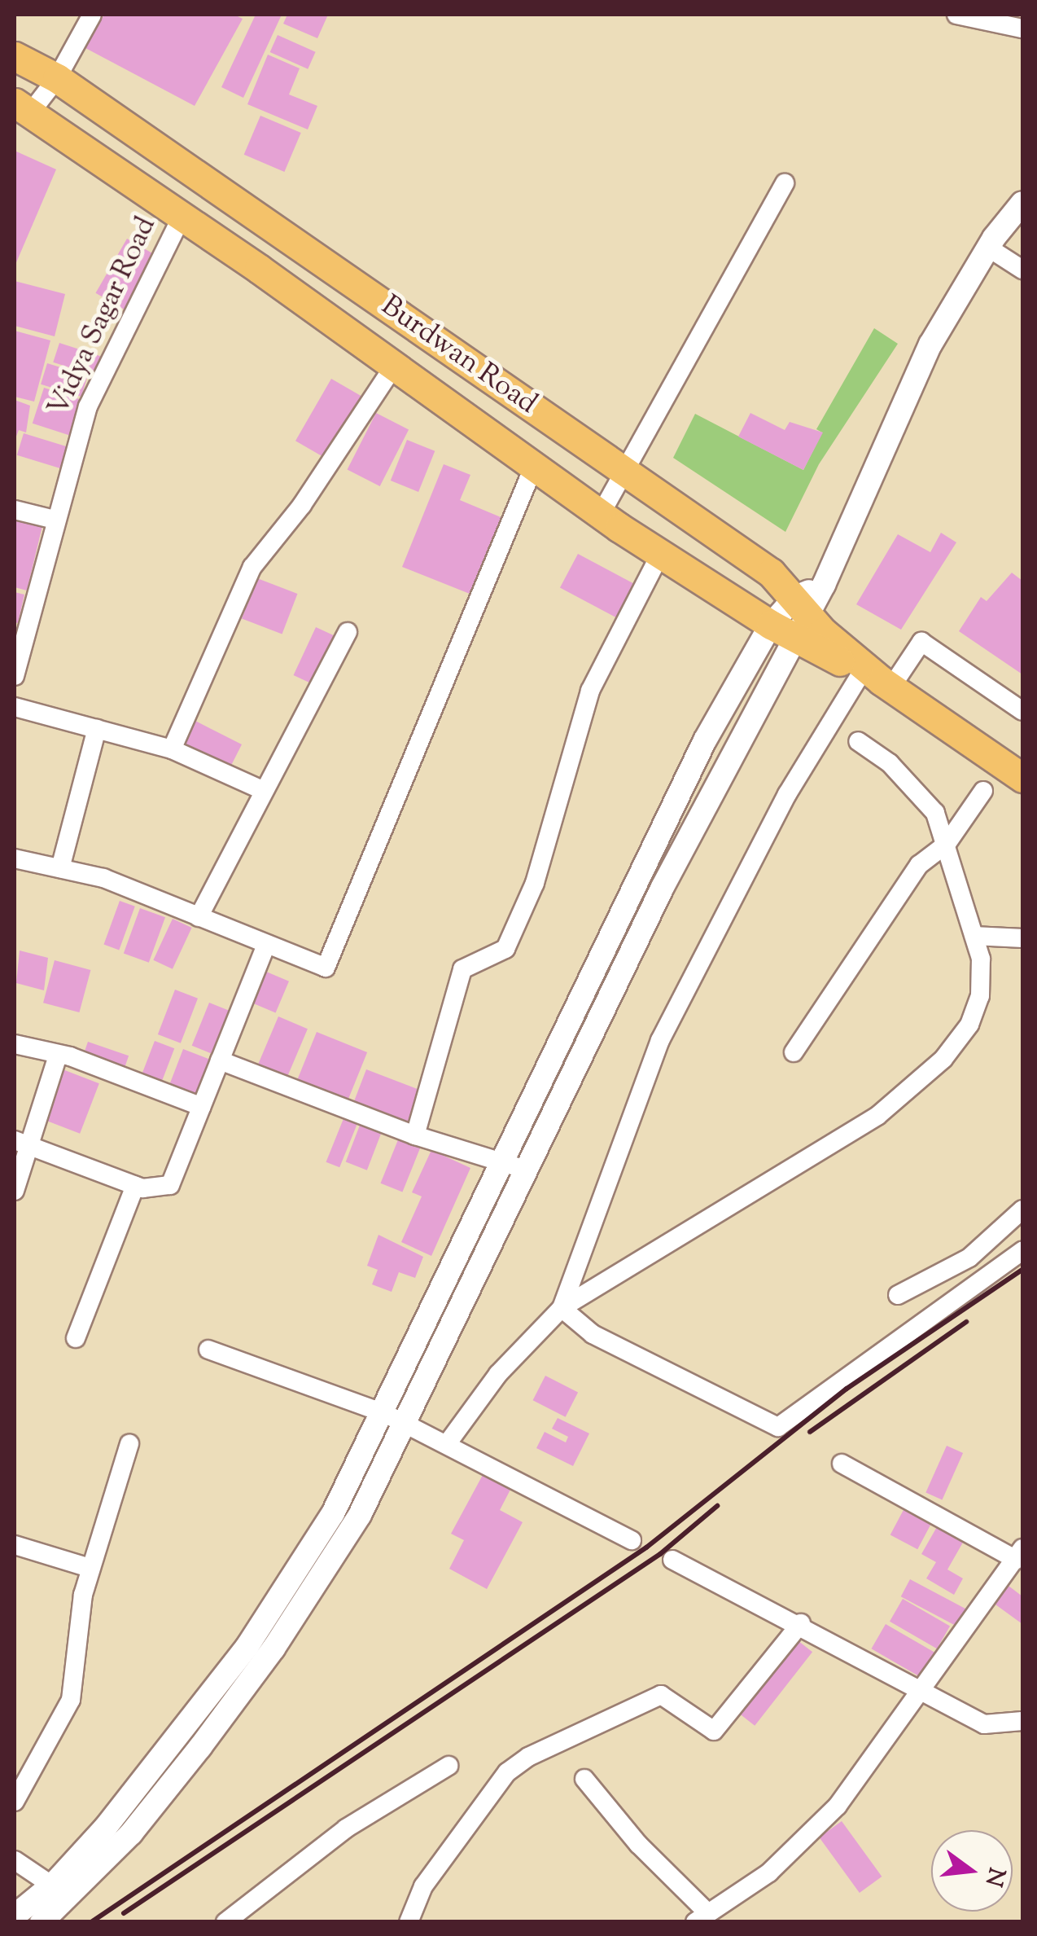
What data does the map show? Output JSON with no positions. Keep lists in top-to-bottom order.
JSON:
{
  "streets": {
    "main road": ["Burdwan Road"],
    "street": ["Vidya Sagar Road"]
  },
  "crossings": [
    ["Vidya Sagar Road", "Burdwan Road"]
  ],
  "north": "right"
}
